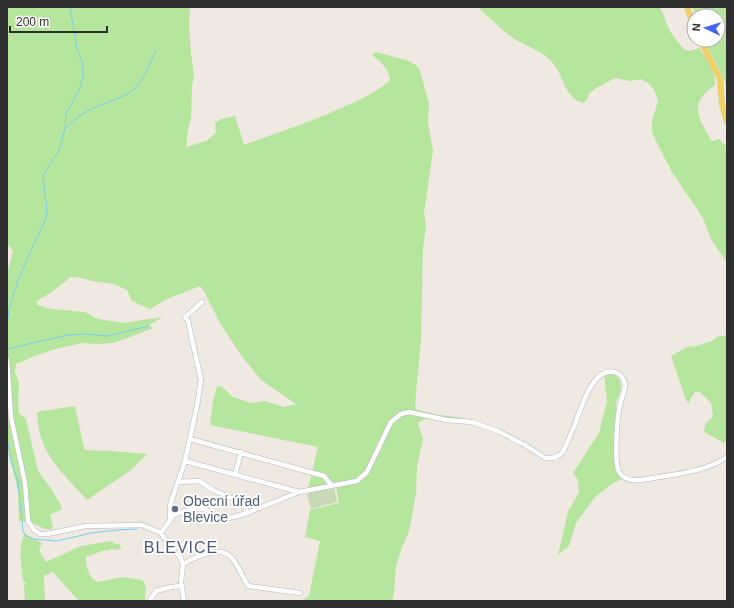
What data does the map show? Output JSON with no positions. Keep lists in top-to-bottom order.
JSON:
{
  "districts": ["BLEVICE"],
  "places": ["Obecní úřad Blevice"],
  "scale_bar": "200 m",
  "north": "left"
}
